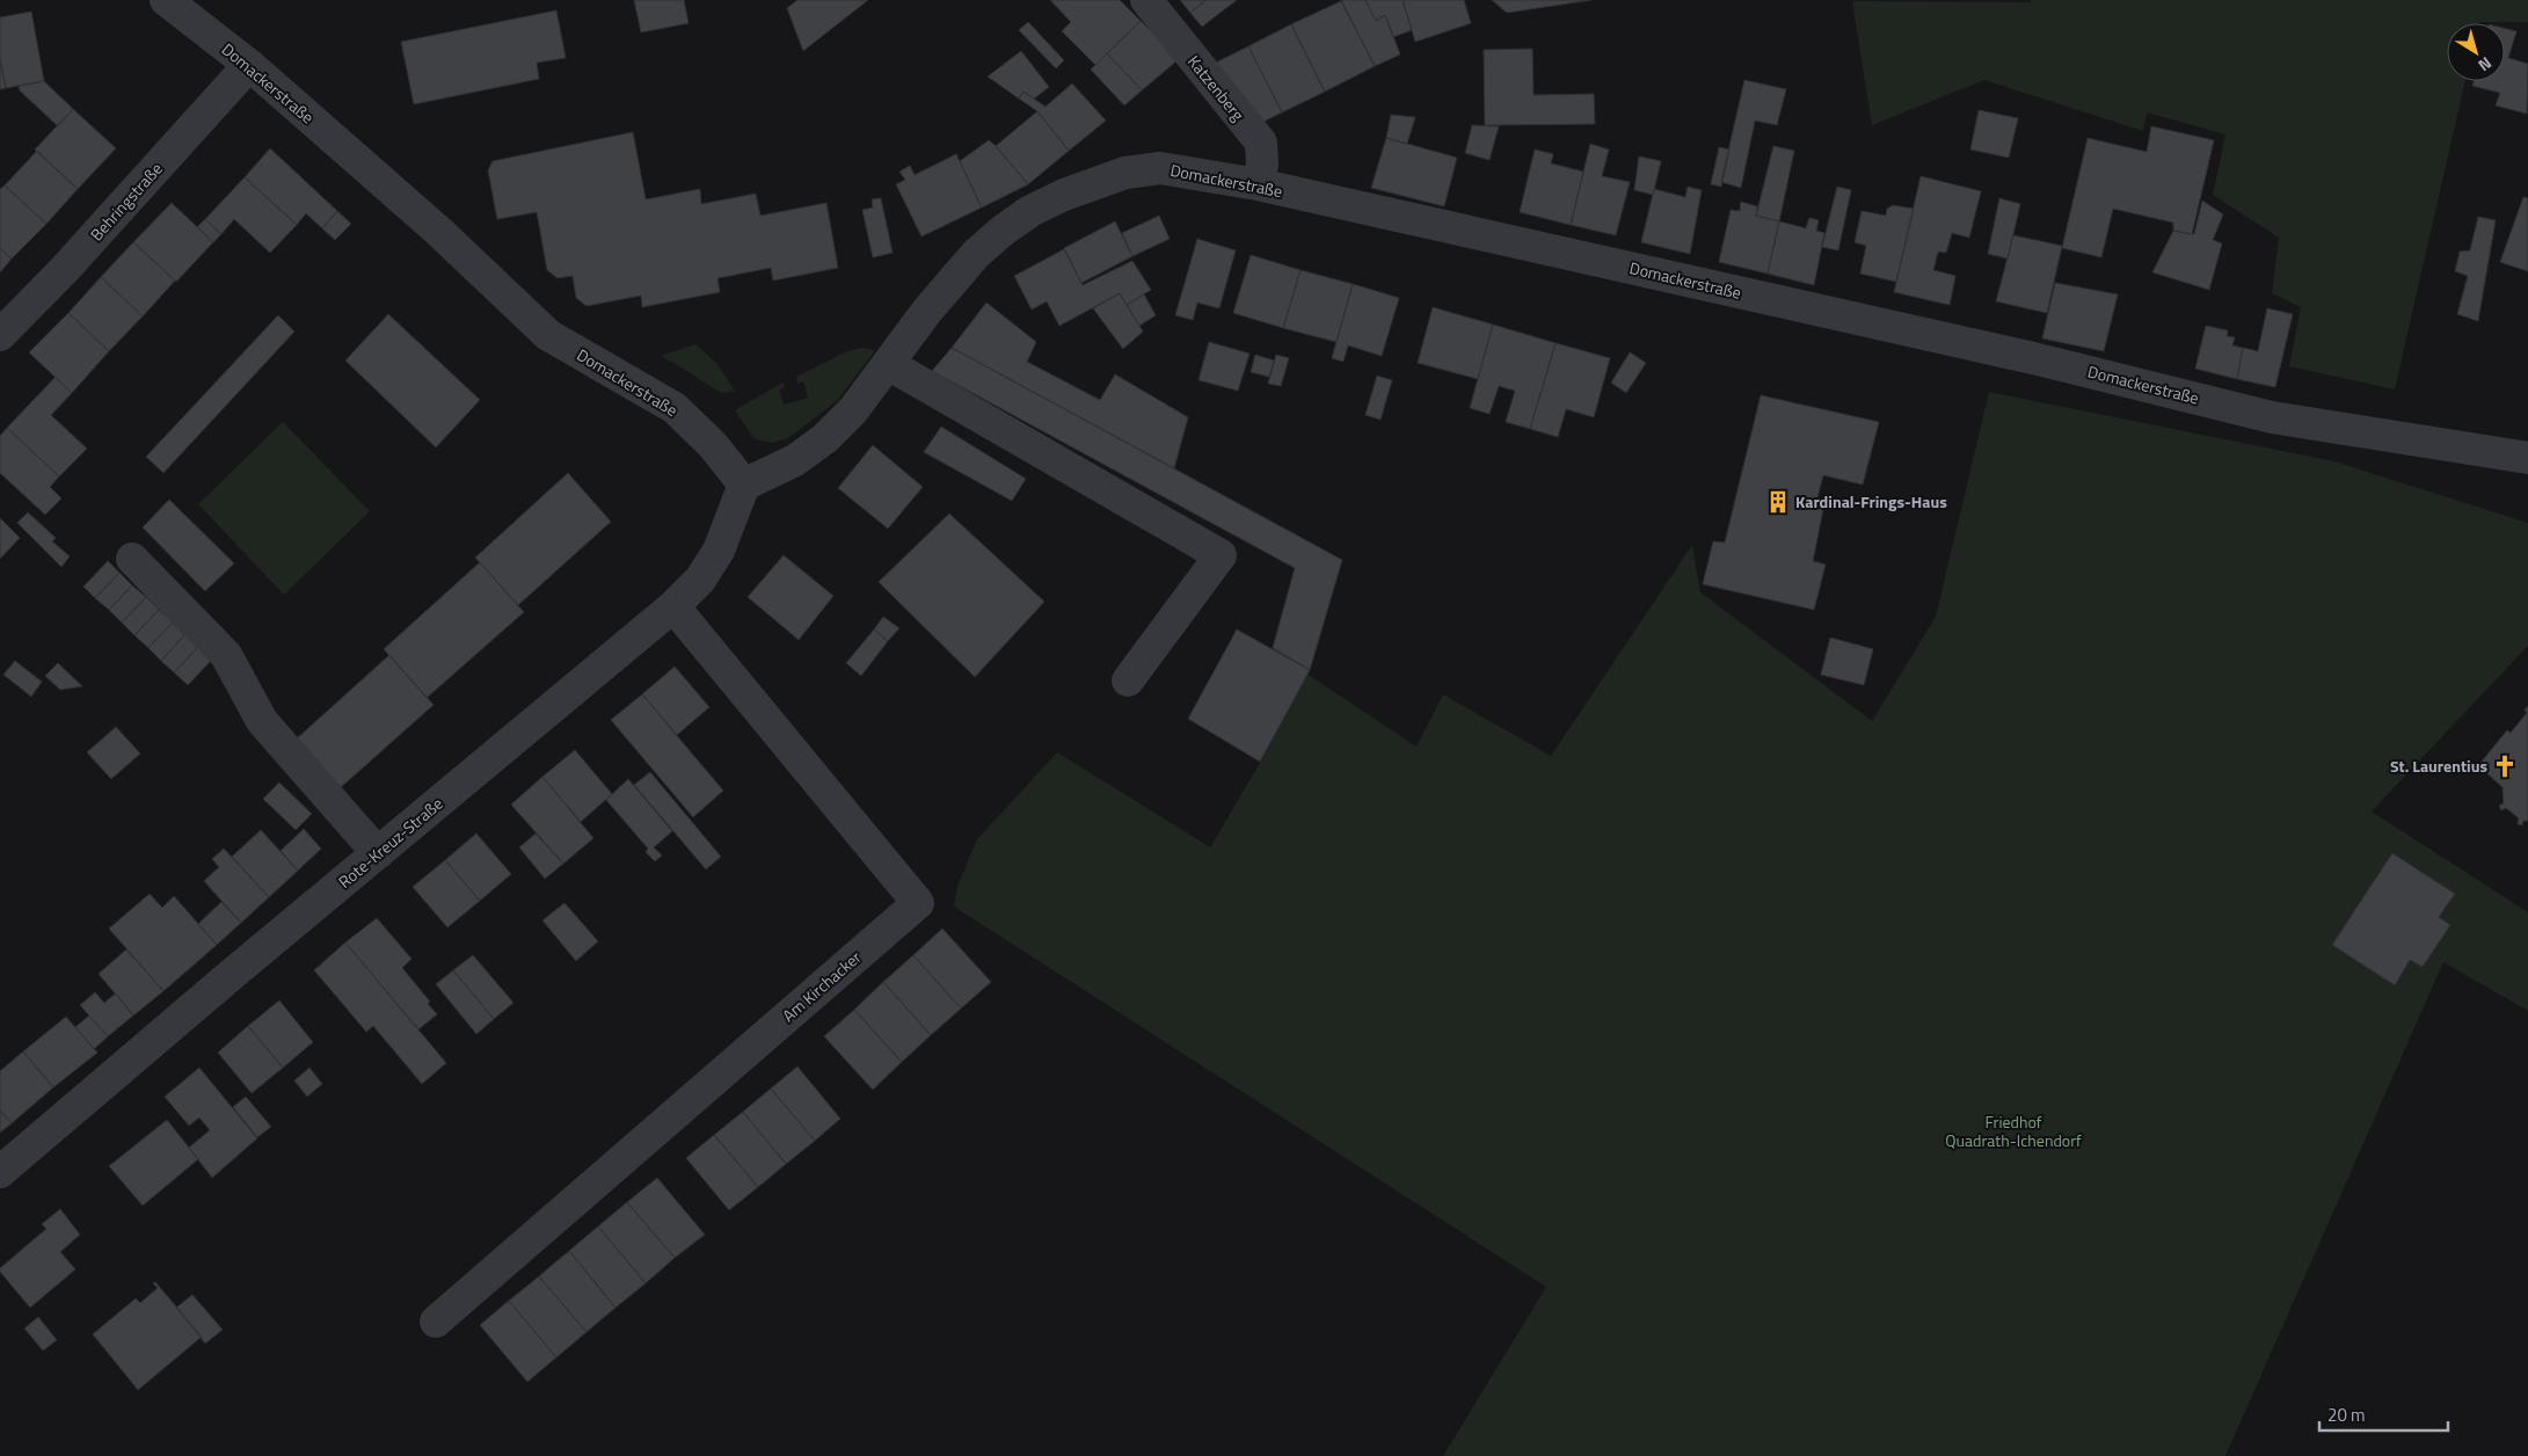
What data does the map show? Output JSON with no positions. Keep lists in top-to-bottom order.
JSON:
{
  "streets": {
    "street": [
      "Domackerstraße",
      "Katzenberg",
      "Behringstraße",
      "Rote-Kreuz-Straße",
      "Am Kirchacker"
    ]
  },
  "crossings": [
    ["Domackerstraße", "Katzenberg"],
    ["Domackerstraße", "Behringstraße"],
    ["Domackerstraße", "Rote-Kreuz-Straße"],
    ["Rote-Kreuz-Straße", "Am Kirchacker"]
  ],
  "parks": ["Friedhof Quadrath-Ichendorf"],
  "places": {
    "building": ["Kardinal-Frings-Haus"],
    "church": ["St. Laurentius"]
  },
  "scale_bar": "20 m",
  "north": "bottom right"
}
